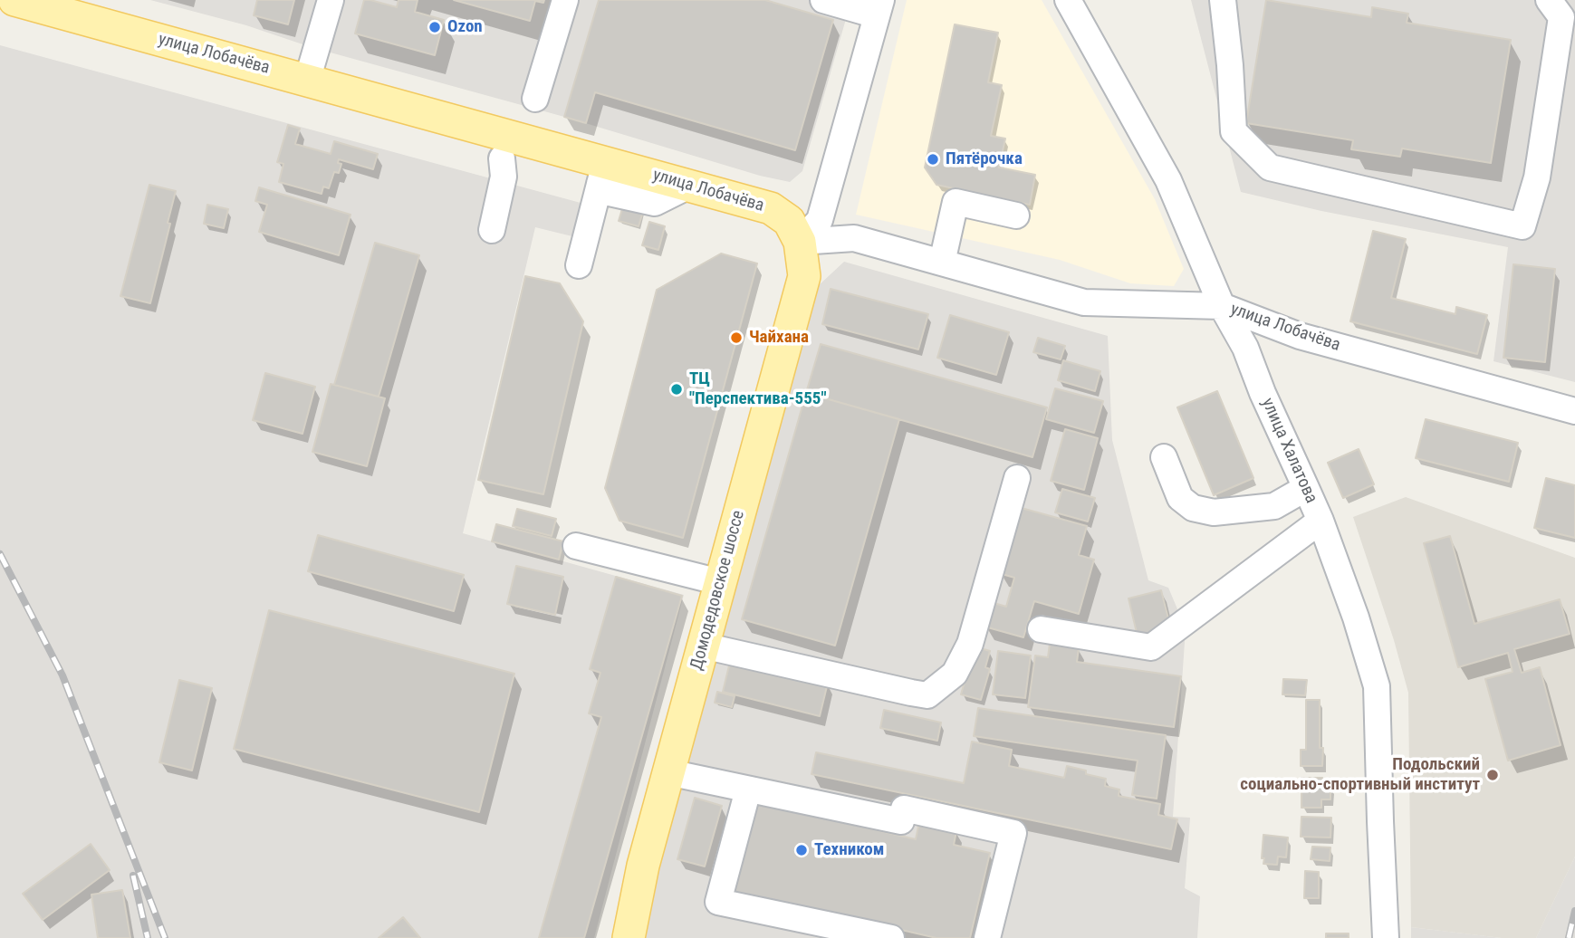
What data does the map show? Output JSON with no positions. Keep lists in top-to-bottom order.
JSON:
{
  "streets": {
    "main road": ["улица Лобачёва", "Домодедовское шоссе"],
    "street": ["улица Халатова"]
  },
  "crossings": [
    ["улица Лобачёва", "улица Халатова"],
    ["улица Лобачёва", "Домодедовское шоссе"]
  ],
  "places": [
    "Ozon",
    "Пятёрочка",
    "Чайхана",
    "ТЦ \"Перспектива-555\"",
    "Подольский социально-спортивный институт",
    "Техником"
  ]
}
